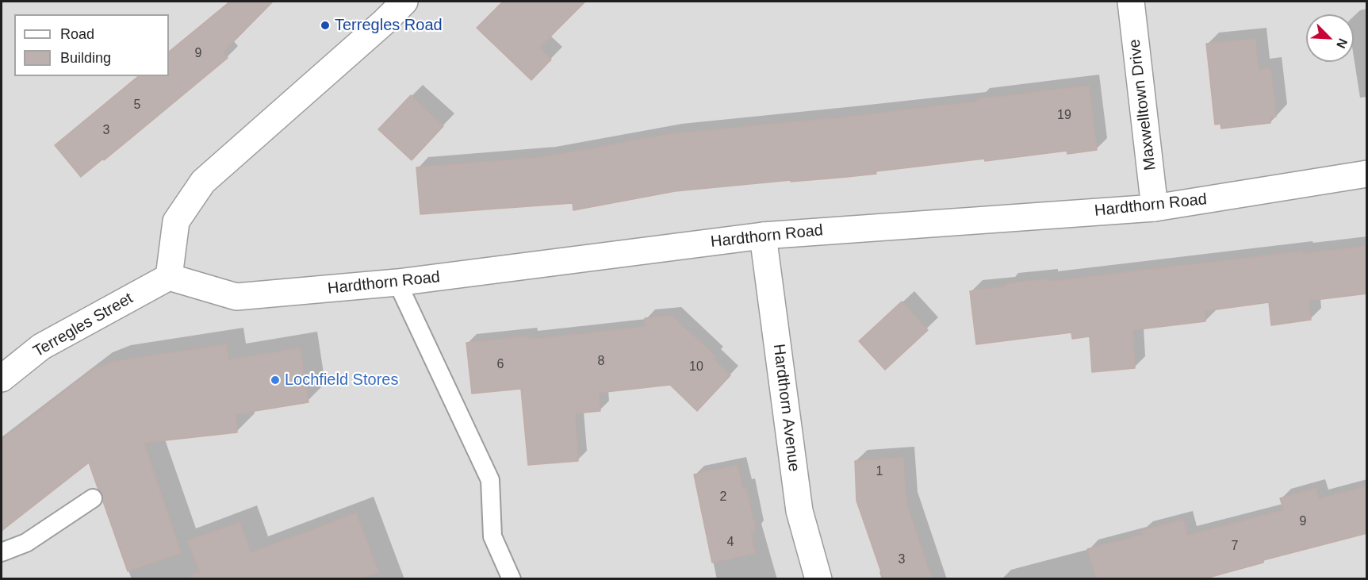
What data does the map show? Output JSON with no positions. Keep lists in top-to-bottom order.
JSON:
{
  "streets": {
    "street": [
      "Maxwelltown Drive",
      "Hardthorn Road",
      "Terregles Street",
      "Hardthorn Avenue"
    ]
  },
  "crossings": [
    ["Maxwelltown Drive", "Hardthorn Road"],
    ["Hardthorn Road", "Terregles Street"],
    ["Hardthorn Road", "Hardthorn Avenue"]
  ],
  "places": ["Terregles Road", "Lochfield Stores"],
  "house_numbers": [
    "9",
    "5",
    "19",
    "3",
    "8",
    "6",
    "10",
    "1",
    "2",
    "9",
    "4",
    "7",
    "3"
  ],
  "legend": ["Road", "Building"],
  "north": "bottom right"
}
